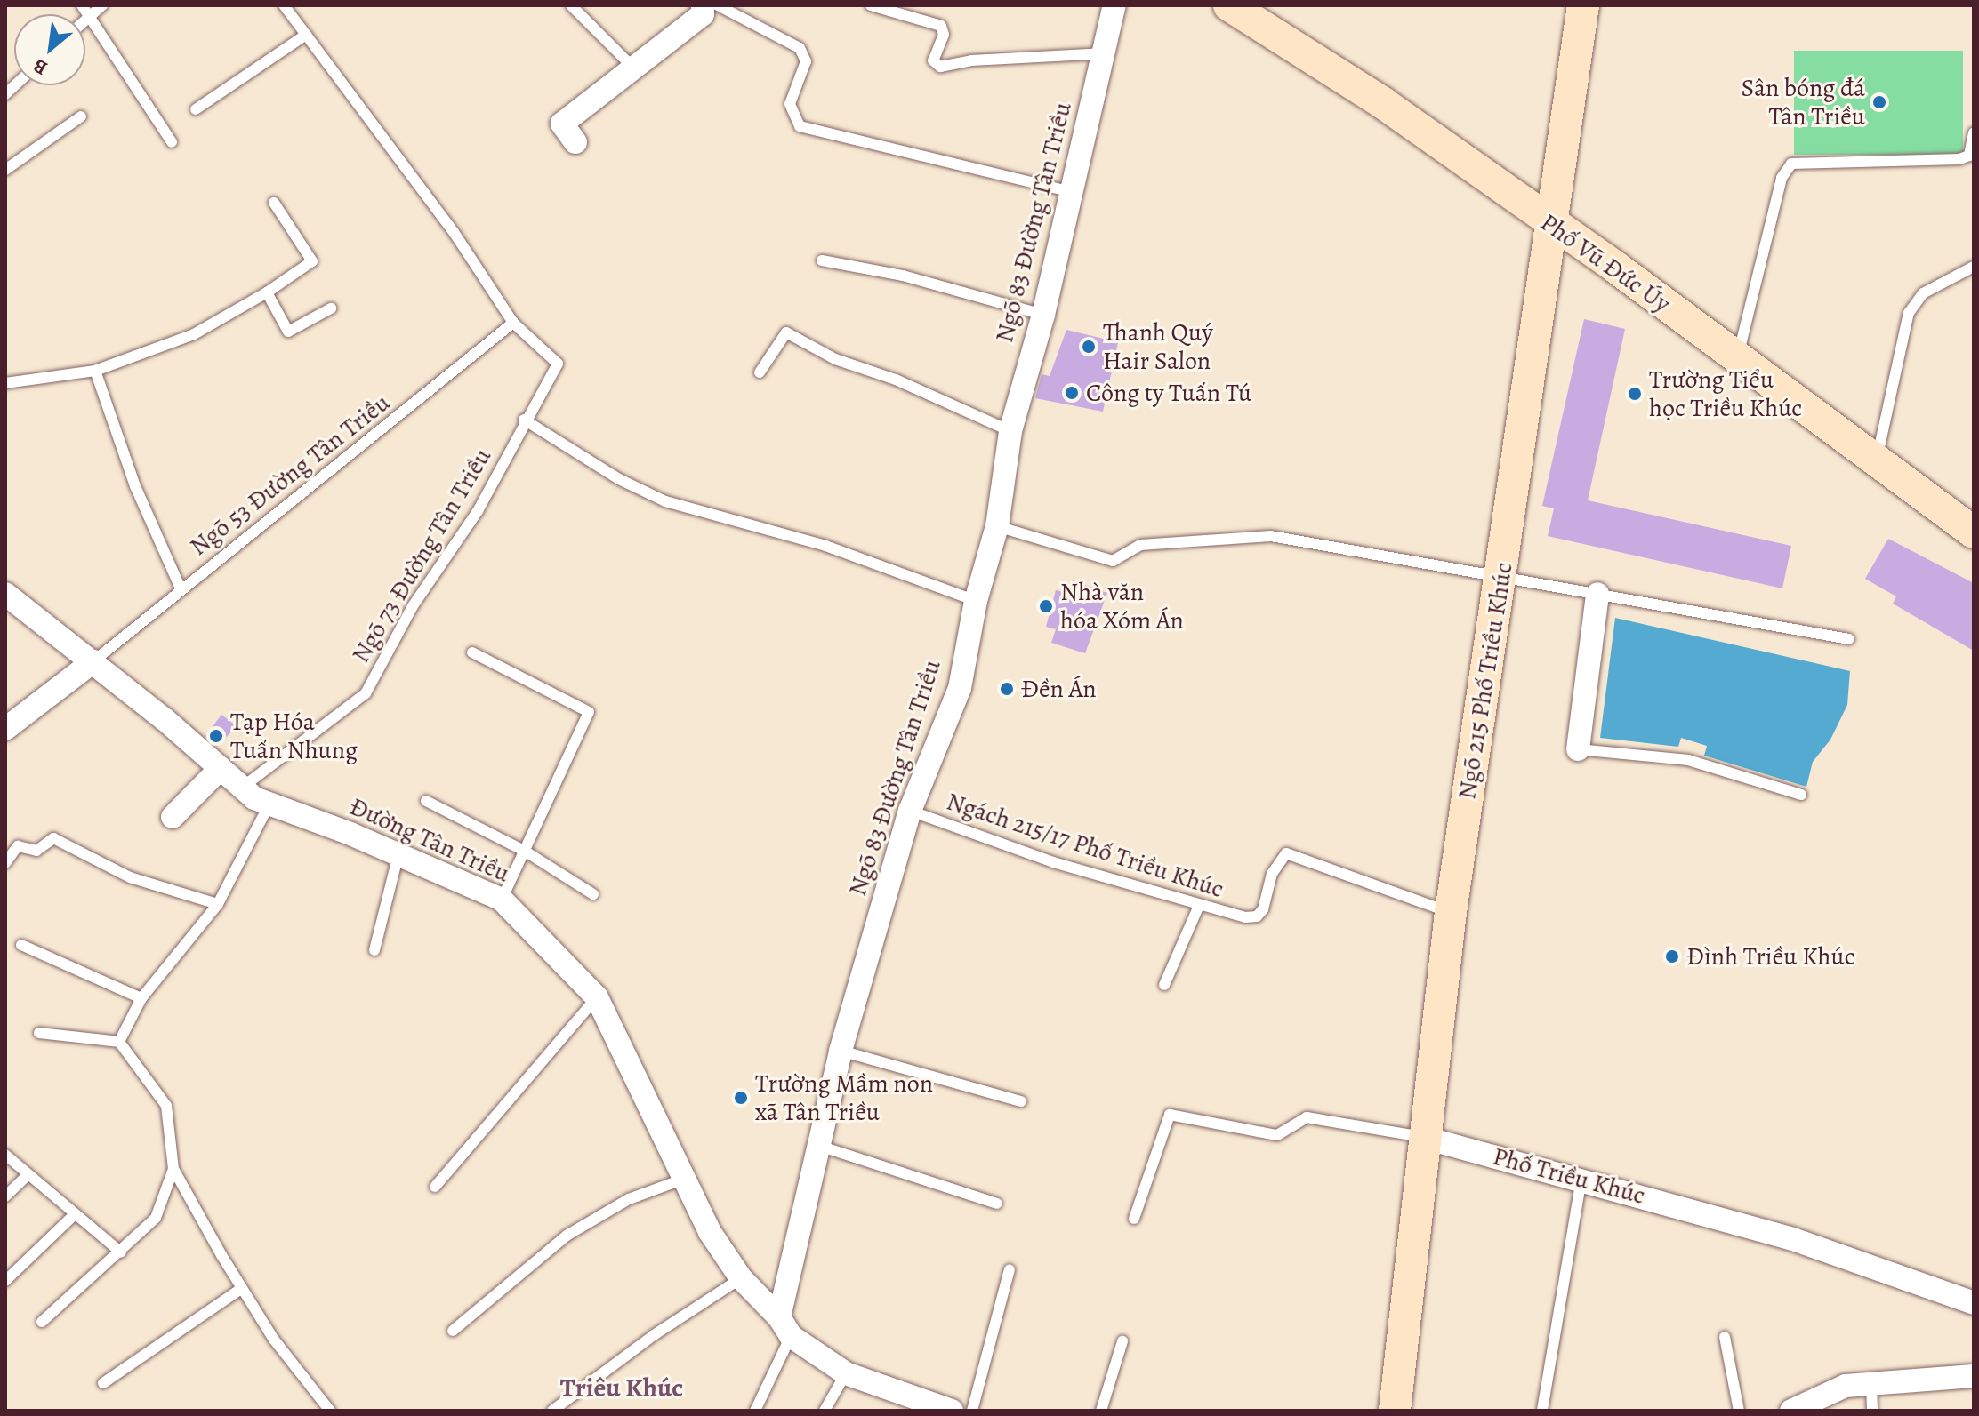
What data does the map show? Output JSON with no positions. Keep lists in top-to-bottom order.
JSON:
{
  "streets": {
    "street": [
      "Ngõ 83 Đường Tân Triều",
      "Phố Vũ Đức Úy",
      "Ngõ 215 Phố Triều Khúc",
      "Đường Tân Triều",
      "Phố Triều Khúc"
    ],
    "lane": ["Ngõ 53 Đường Tân Triều", "Ngõ 73 Đường Tân Triều", "Ngách 215/17 Phố Triều Khúc"]
  },
  "crossings": [
    ["Ngõ 83 Đường Tân Triều", "Đường Tân Triều"],
    ["Ngõ 83 Đường Tân Triều", "Ngách 215/17 Phố Triều Khúc"],
    ["Phố Vũ Đức Úy", "Ngõ 215 Phố Triều Khúc"],
    ["Ngõ 53 Đường Tân Triều", "Ngõ 73 Đường Tân Triều"],
    ["Ngõ 53 Đường Tân Triều", "Đường Tân Triều"],
    ["Ngõ 73 Đường Tân Triều", "Đường Tân Triều"],
    ["Ngõ 215 Phố Triều Khúc", "Ngách 215/17 Phố Triều Khúc"],
    ["Ngõ 215 Phố Triều Khúc", "Phố Triều Khúc"]
  ],
  "districts": ["Triêu Khúc"],
  "places": [
    "Sân bóng đá Tân Triều",
    "Thanh Quý Hair Salon",
    "Công ty Tuấn Tú",
    "Trường Tiểu học Triều Khúc",
    "Nhà văn hóa Xóm Án",
    "Đền Án",
    "Tạp Hóa Tuấn Nhung",
    "Đình Triều Khúc",
    "Trường Mầm non xã Tân Triều"
  ],
  "north": "bottom left"
}
